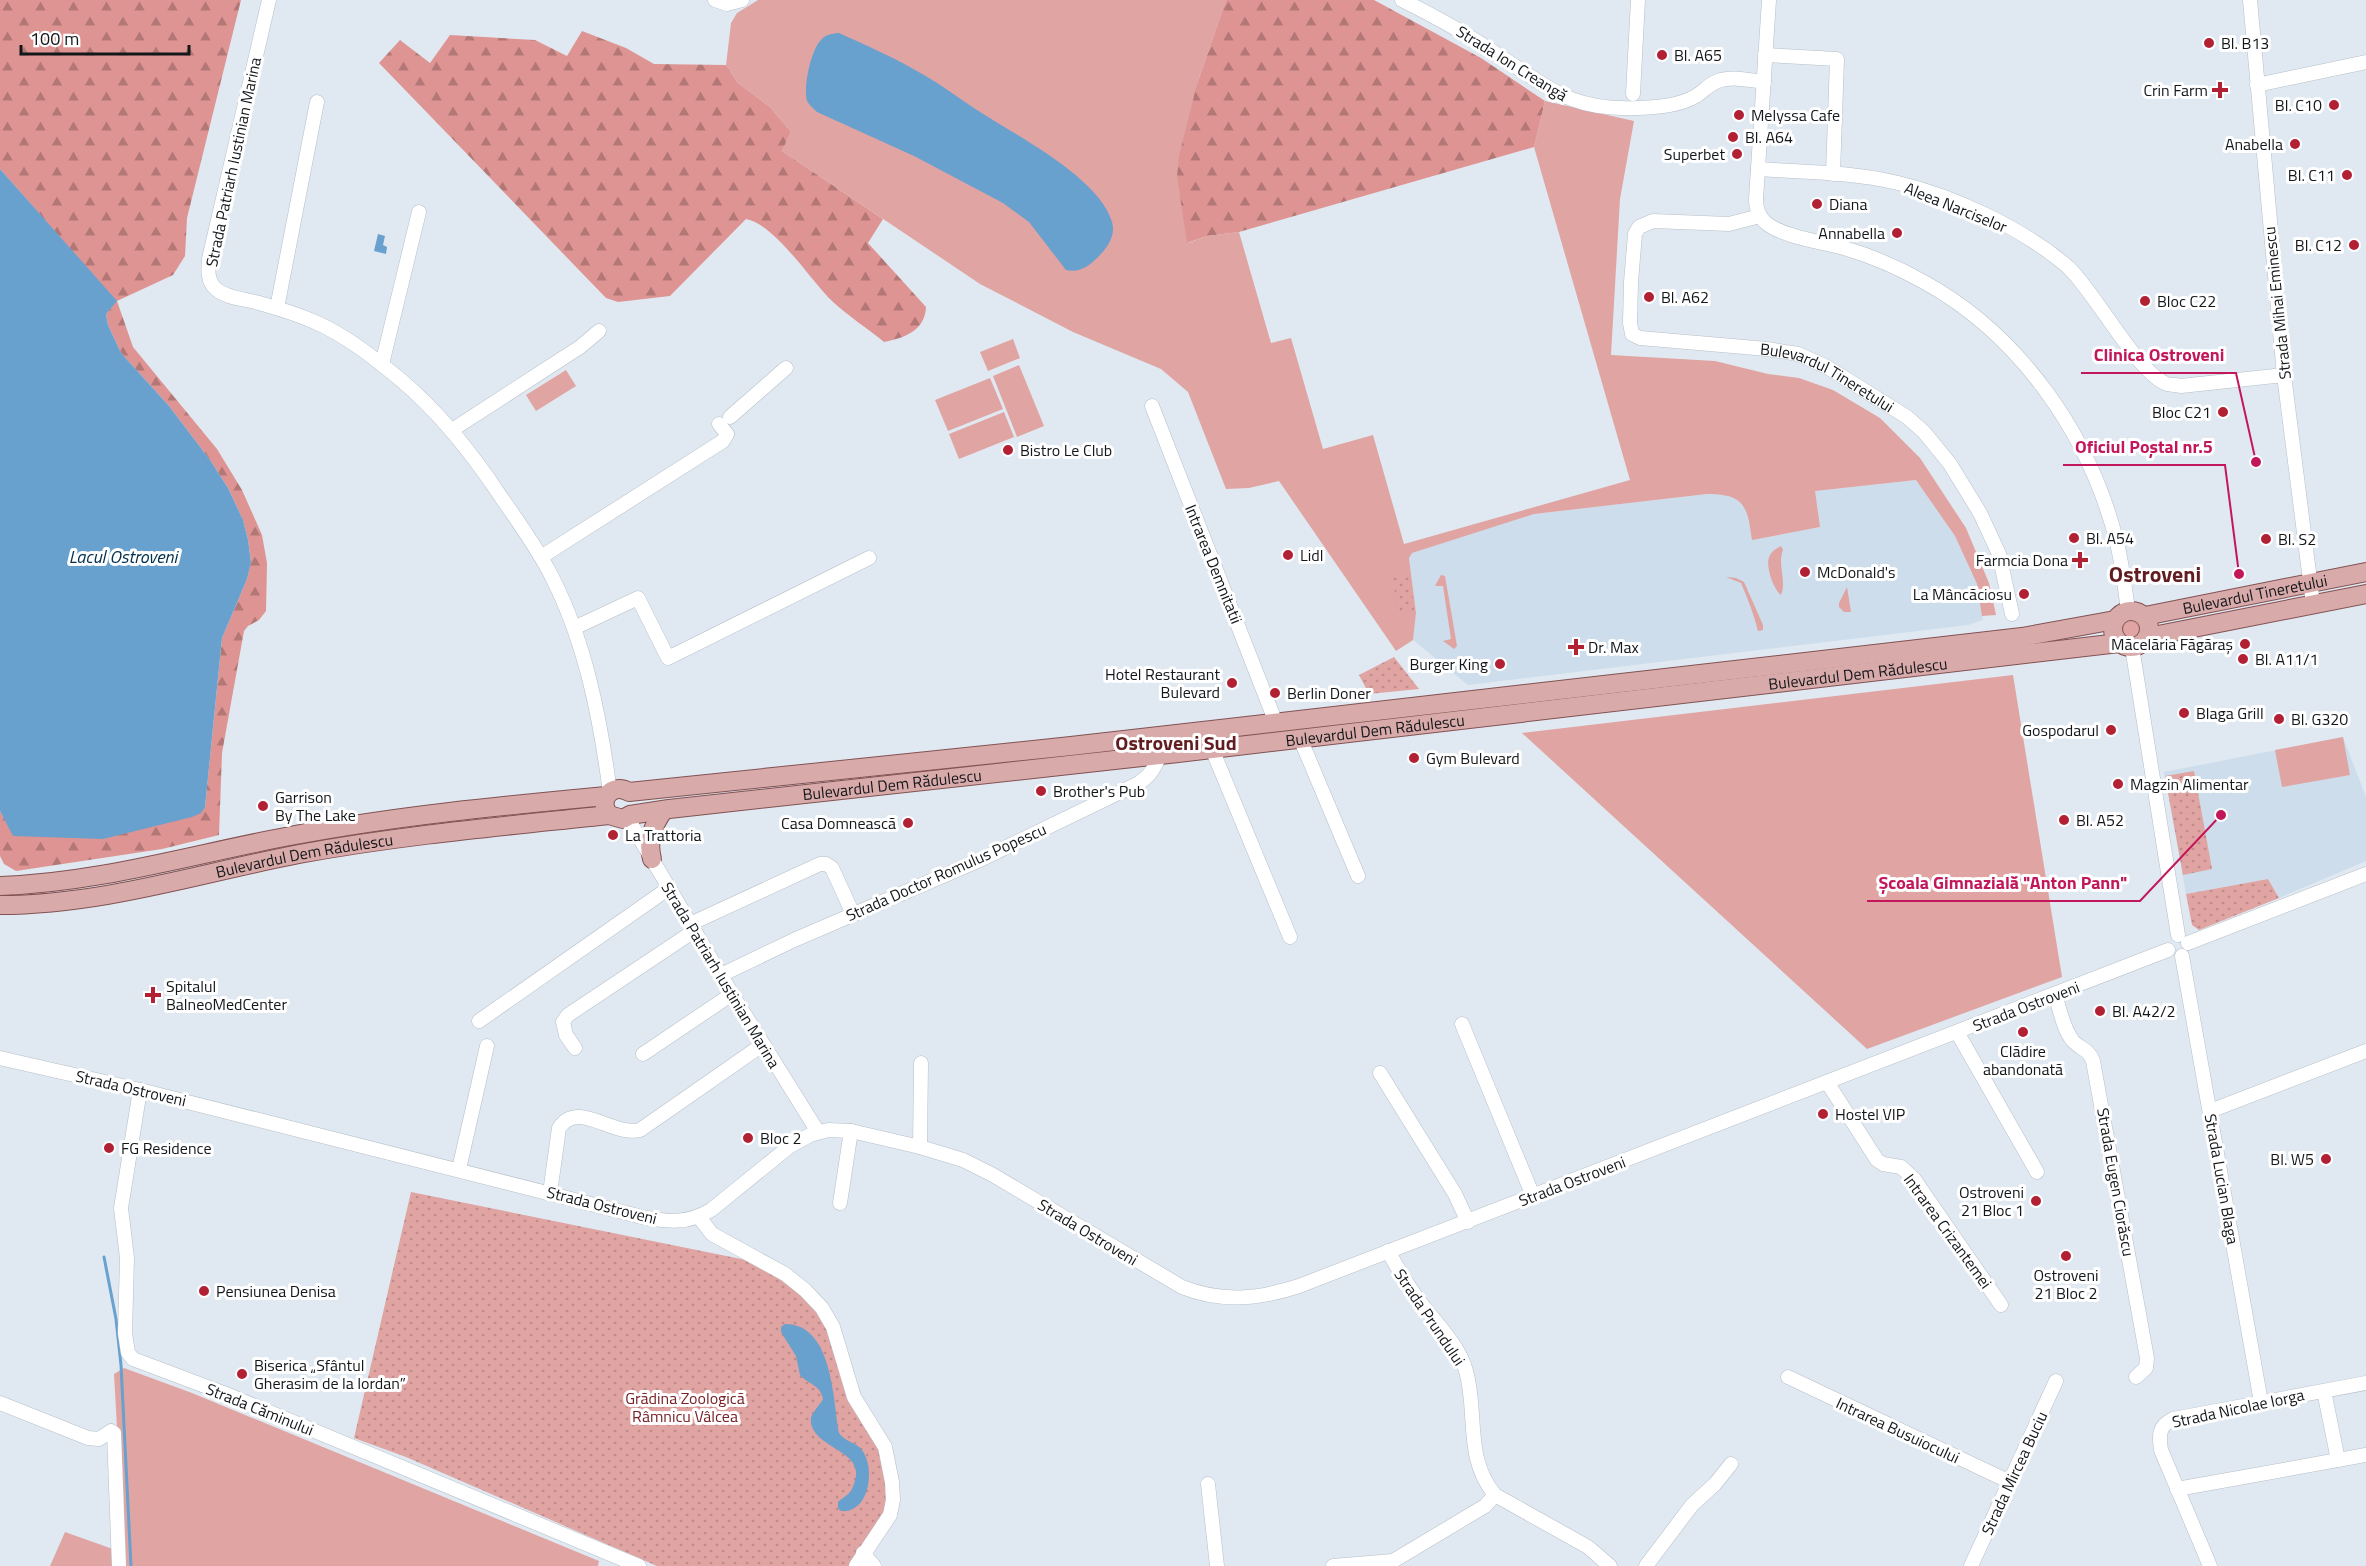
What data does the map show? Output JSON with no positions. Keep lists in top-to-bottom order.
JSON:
{
  "streets": {
    "main road": ["Bulevardul Tineretului", "Bulevardul Dem Rădulescu"],
    "street": [
      "Strada Ion Creangă",
      "Strada Patriarh Iustinian Marina",
      "Aleea Narciselor",
      "Strada Mihai Eminescu",
      "Intrarea Demnitatii",
      "Strada Doctor Romulus Popescu",
      "Strada Ostroveni",
      "Strada Lucian Blaga",
      "Strada Eugen Ciorăscu",
      "Intrarea Crizantemei",
      "Strada Prundului",
      "Strada Nicolae Iorga",
      "Strada Căminului",
      "Intrarea Busuiocului",
      "Strada Mircea Buciu"
    ]
  },
  "crossings": [
    ["Strada Patriarh Iustinian Marina", "Bulevardul Dem Rădulescu"],
    ["Strada Patriarh Iustinian Marina", "Strada Doctor Romulus Popescu"],
    ["Strada Patriarh Iustinian Marina", "Strada Ostroveni"],
    ["Aleea Narciselor", "Strada Mihai Eminescu"],
    ["Strada Mihai Eminescu", "Bulevardul Tineretului"],
    ["Bulevardul Tineretului", "Bulevardul Dem Rădulescu"],
    ["Intrarea Demnitatii", "Bulevardul Dem Rădulescu"],
    ["Bulevardul Dem Rădulescu", "Strada Doctor Romulus Popescu"],
    ["Strada Ostroveni", "Strada Lucian Blaga"],
    ["Strada Ostroveni", "Strada Eugen Ciorăscu"],
    ["Strada Ostroveni", "Intrarea Crizantemei"],
    ["Strada Ostroveni", "Strada Prundului"],
    ["Strada Ostroveni", "Strada Căminului"],
    ["Strada Lucian Blaga", "Strada Nicolae Iorga"],
    ["Intrarea Busuiocului", "Strada Mircea Buciu"]
  ],
  "districts": ["Ostroveni", "Ostroveni Sud"],
  "water": ["Lacul Ostroveni"],
  "parks": ["Grădina Zoologică Râmnicu Vâlcea"],
  "places": {
    "other": [
      "Bl. B13",
      "Bl. A65",
      "Bl. C10",
      "Melyssa Cafe",
      "Bl. A64",
      "Anabella",
      "Superbet",
      "Bl. C11",
      "Diana",
      "Annabella",
      "Bl. C12",
      "Bl. A62",
      "Bloc C22",
      "Bloc C21",
      "Bistro Le Club",
      "Clinica Ostroveni",
      "Bl. A54",
      "Bl. S2",
      "Lidl",
      "McDonald's",
      "Oficiul Poștal nr.5",
      "La Mâncăciosu",
      "Măcelăria Făgăraș",
      "Bl. A11/1",
      "Burger King",
      "Hotel Restaurant Bulevard",
      "Berlin Doner",
      "Blaga Grill",
      "Bl. G320",
      "Gospodarul",
      "Gym Bulevard",
      "Magzin Alimentar",
      "Brother's Pub",
      "Garrison By The Lake",
      "Școala Gimnazială \"Anton Pann\"",
      "Bl. A52",
      "Casa Domnească",
      "La Trattoria",
      "Bl. A42/2",
      "Clădire abandonată",
      "Hostel VIP",
      "Bloc 2",
      "FG Residence",
      "Bl. W5",
      "Ostroveni 21 Bloc 1",
      "Ostroveni 21 Bloc 2",
      "Pensiunea Denisa",
      "Biserica „Sfântul Gherasim de la Iordan”"
    ],
    "health": [
      "Crin Farm",
      "Farmcia Dona",
      "Dr. Max",
      "Spitalul BalneoMedCenter"
    ]
  },
  "scale_bar": "100 m"
}
